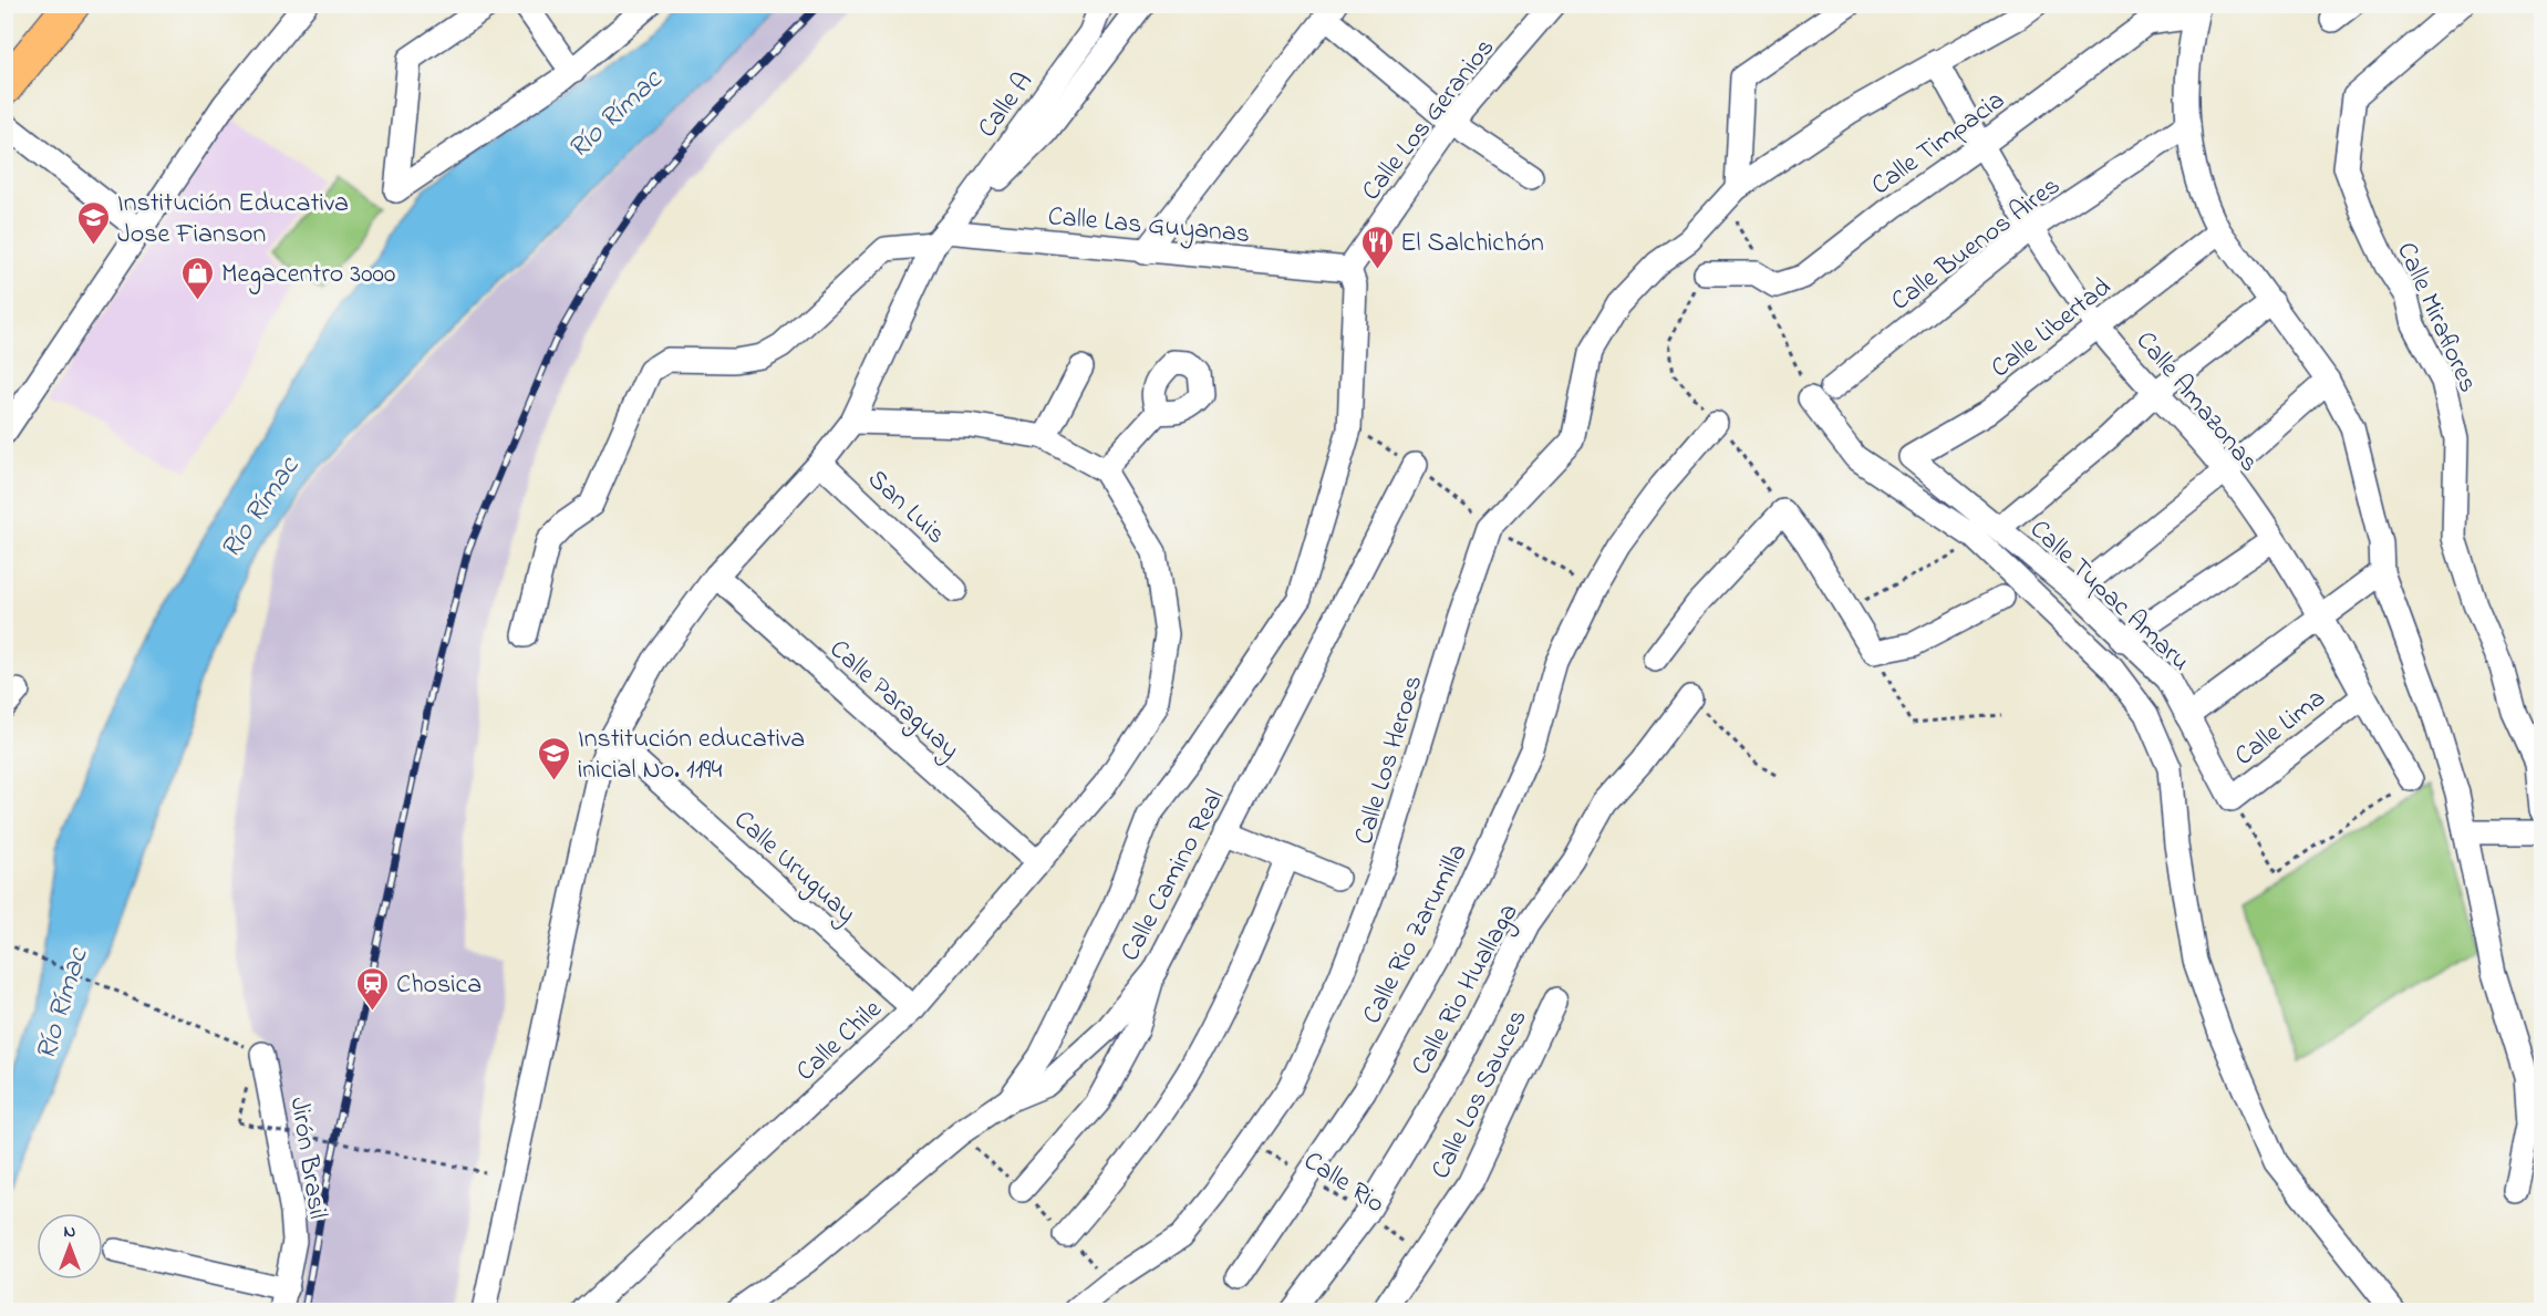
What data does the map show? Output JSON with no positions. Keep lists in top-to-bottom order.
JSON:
{
  "streets": {
    "street": [
      "Calle A",
      "Calle Los Geranios",
      "Calle Timpacia",
      "Calle Las Guyanas",
      "Calle Buenos Aires",
      "Calle Miraflores",
      "Calle Libertad",
      "Calle Amazonas",
      "San Luis",
      "Calle Tupac Amaru",
      "Calle Paraguay",
      "Calle Lima",
      "Calle Los Heroes",
      "Calle Uruguay",
      "Calle Camino Real",
      "Calle Rio Zarumilla",
      "Calle Rio Huallaga",
      "Calle Chile",
      "Calle Los Sauces",
      "Jirón Brasil"
    ],
    "path": ["Calle Rio"]
  },
  "crossings": [
    ["Calle A", "Calle Las Guyanas"],
    ["Calle Los Geranios", "Calle Las Guyanas"],
    ["Calle Timpacia", "Calle Amazonas"],
    ["Calle Buenos Aires", "Calle Amazonas"],
    ["Calle Libertad", "Calle Amazonas"],
    ["Calle Libertad", "Calle Tupac Amaru"],
    ["Calle Amazonas", "Calle Lima"],
    ["Calle Amazonas", "Calle Los Heroes"],
    ["Calle Tupac Amaru", "Calle Lima"],
    ["Calle Paraguay", "Calle Chile"],
    ["Calle Los Heroes", "Calle Rio"],
    ["Calle Uruguay", "Calle Chile"],
    ["Calle Rio Zarumilla", "Calle Rio"],
    ["Calle Rio Huallaga", "Calle Rio"],
    ["Calle Los Sauces", "Calle Rio"]
  ],
  "water": ["Río Rímac"],
  "places": {
    "school or university": ["Institución Educativa Jose Fianson", "Institución educativa inicial No. 1194"],
    "restaurant": ["El Salchichón"],
    "shop": ["Megacentro 3000"],
    "station": ["Chosica"]
  },
  "north": "top"
}
